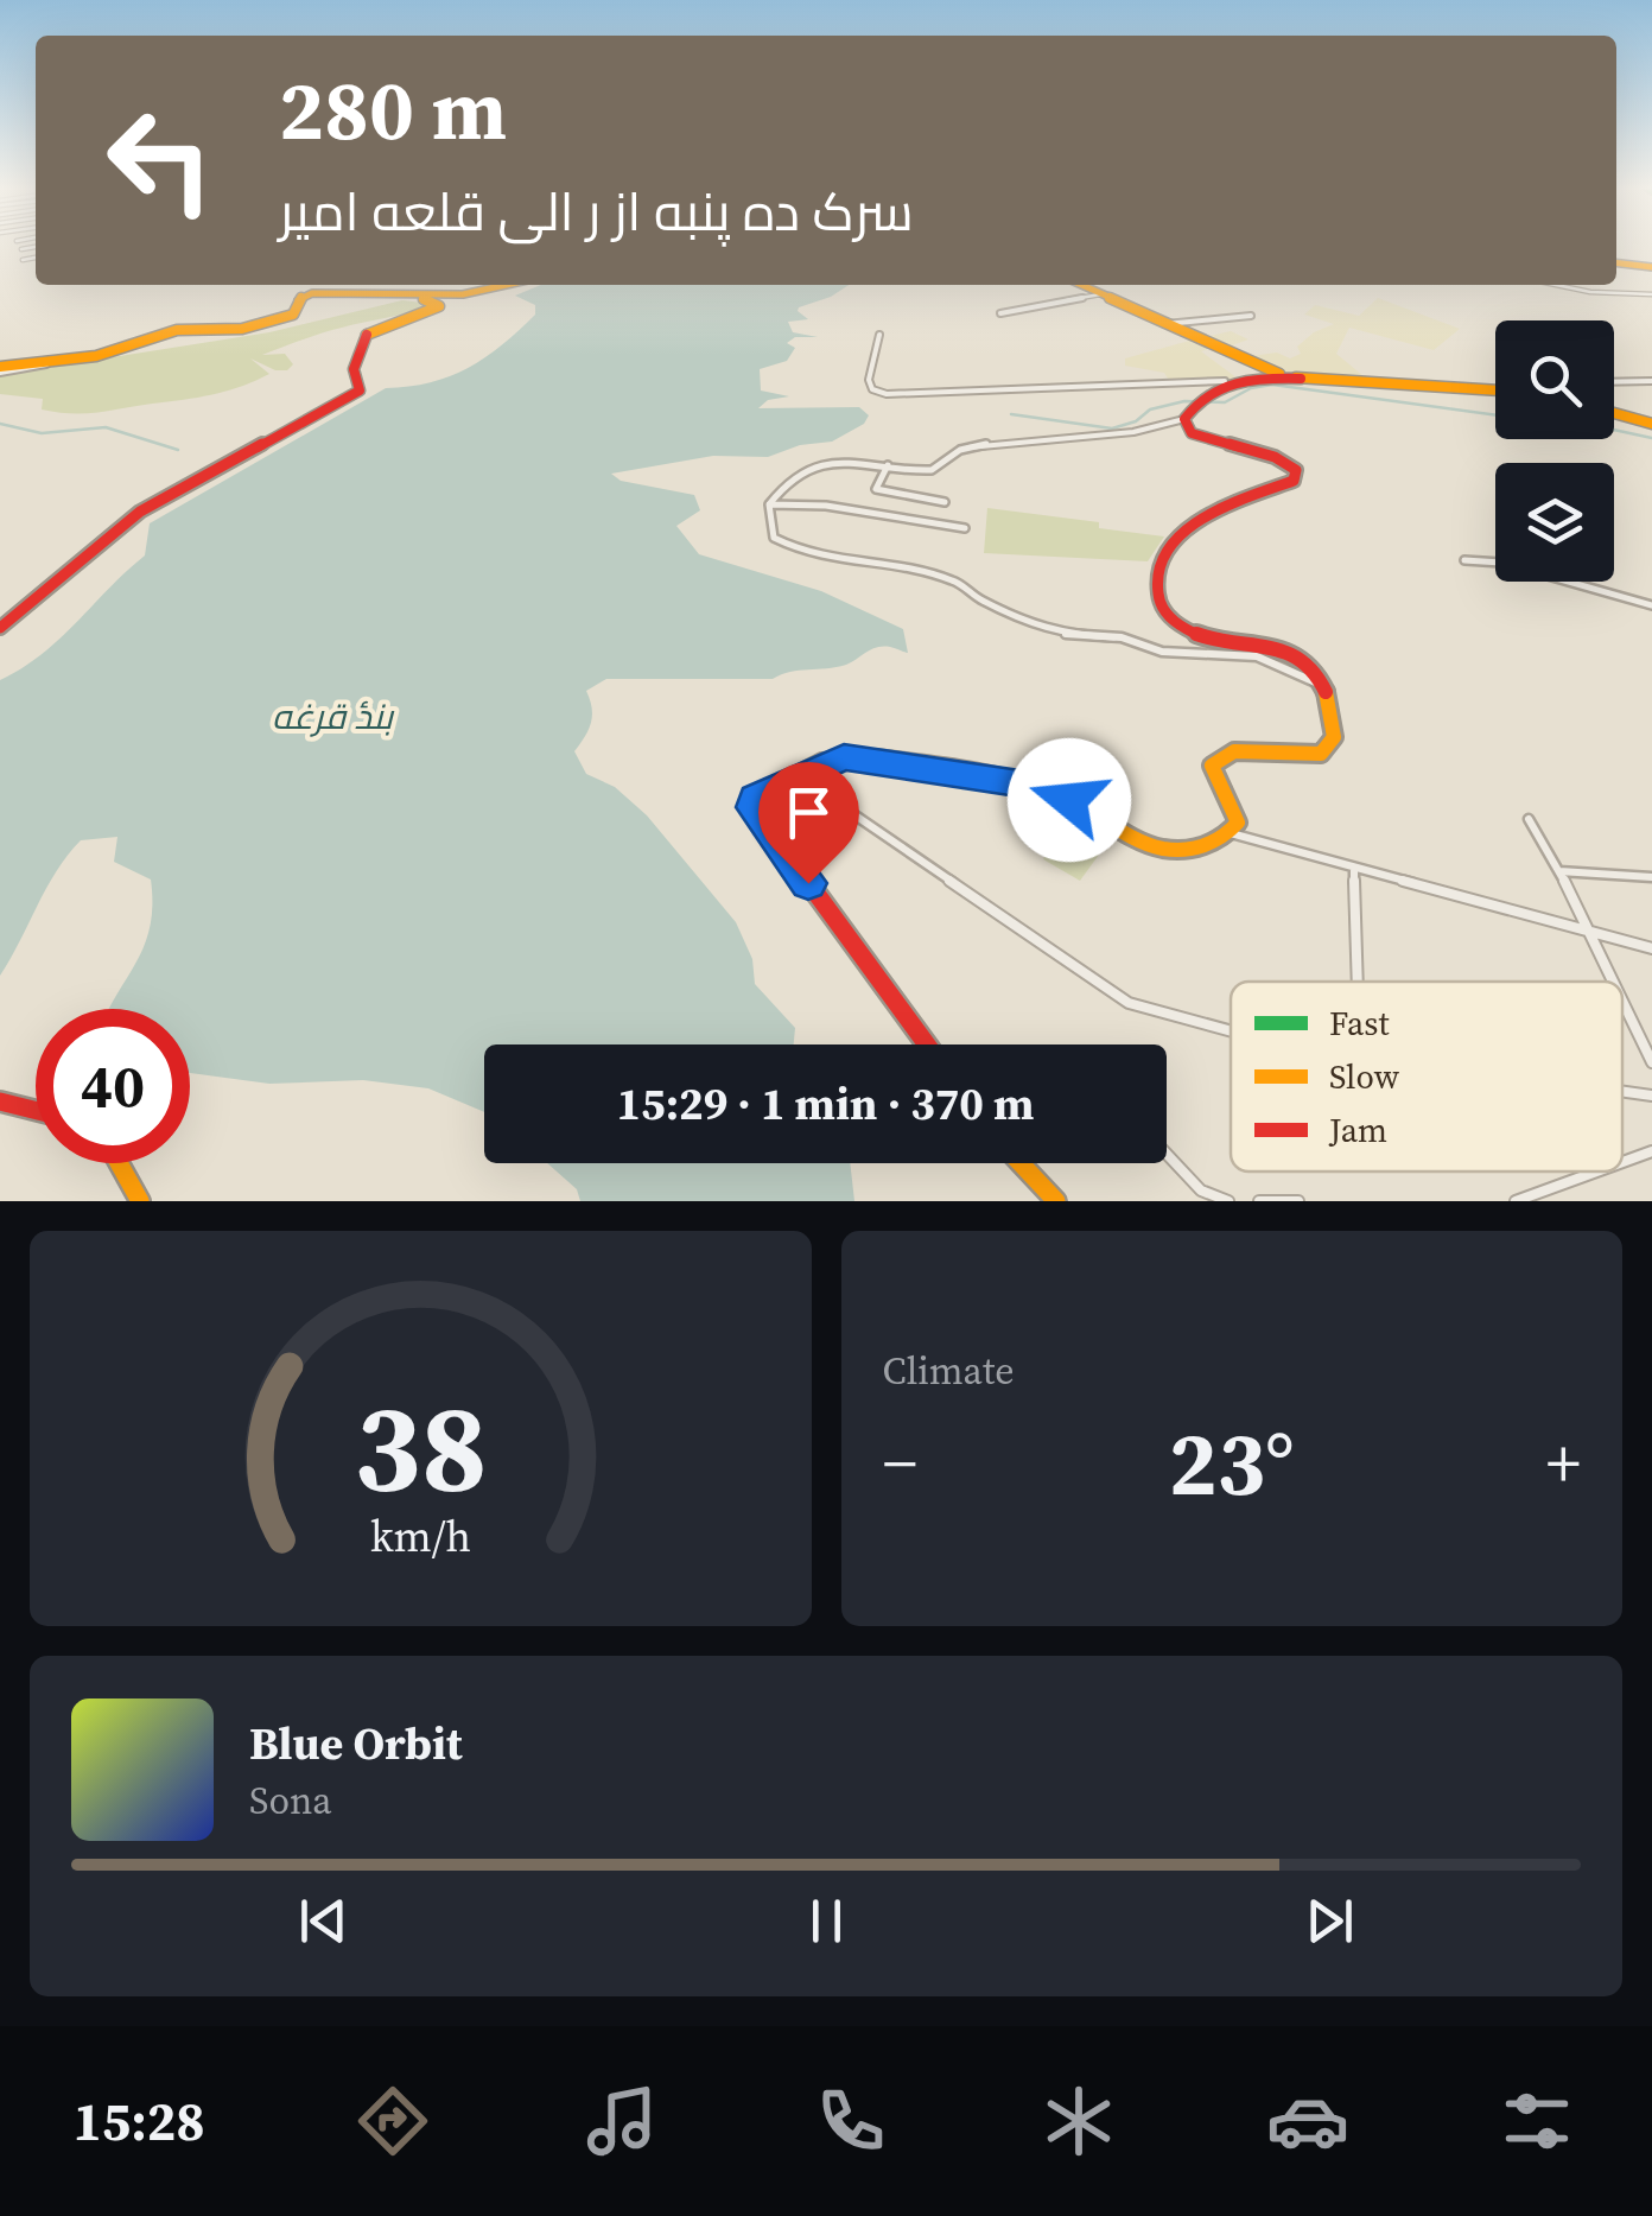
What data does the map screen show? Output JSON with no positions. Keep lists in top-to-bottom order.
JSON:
{
  "water": ["بندٔ قرغه"],
  "legend": ["Fast", "Slow", "Jam"],
  "page": {
    "turn": ["280 m", "سرک ده پنبه از ر الی قلعه امیر"],
    "limit": "40",
    "trip": "15:29 · 1 min · 370 m",
    "tile": "Climate",
    "heat": ["−", "23°", "+"],
    "song": ["Blue Orbit", "Sona"],
    "tabs": "15:28",
    "gauge": ["38", "km/h"]
  }
}
